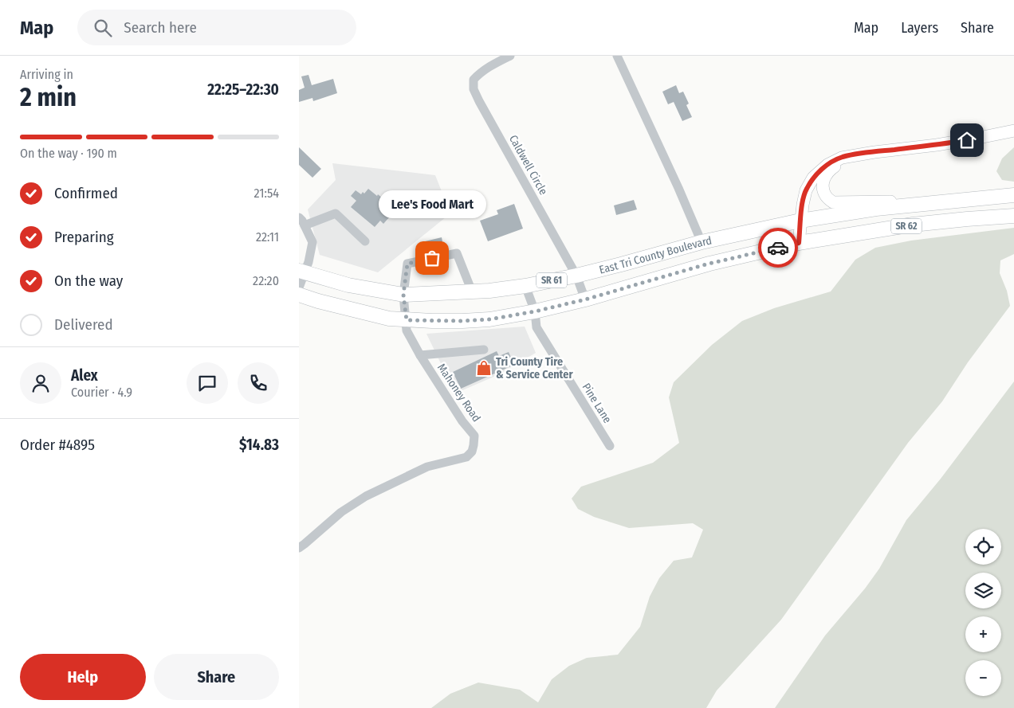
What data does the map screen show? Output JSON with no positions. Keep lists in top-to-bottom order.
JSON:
{
  "streets": {
    "highway": ["SR 62", "East Tri County Boulevard", "SR 61"],
    "street": ["Caldwell Circle", "Mahoney Road", "Pine Lane"]
  },
  "crossings": [
    ["Caldwell Circle", "East Tri County Boulevard"],
    ["East Tri County Boulevard", "Mahoney Road"],
    ["East Tri County Boulevard", "Pine Lane"]
  ],
  "places": {
    "other": ["Lee's Food Mart"],
    "shop": ["Tri County Tire & Service Center"]
  },
  "page": {
    "header": "Map",
    "search": "Search here",
    "nav": ["Map", "Layers", "Share"],
    "heading": ["2 min", "Arriving in", "22:25–22:30"],
    "panel": [
      "Alex",
      "Courier · 4.9",
      "Order #4895",
      "$14.83"
    ],
    "bar": "On the way · 190 m",
    "list": [
      ["Confirmed", "21:54"],
      ["Preparing", "22:11"],
      ["On the way", "22:20"],
      "Delivered"
    ],
    "bubble": "Lee's Food Mart",
    "map_buttons": ["+", "−"],
    "buttons": ["Help", "Share"]
  }
}
